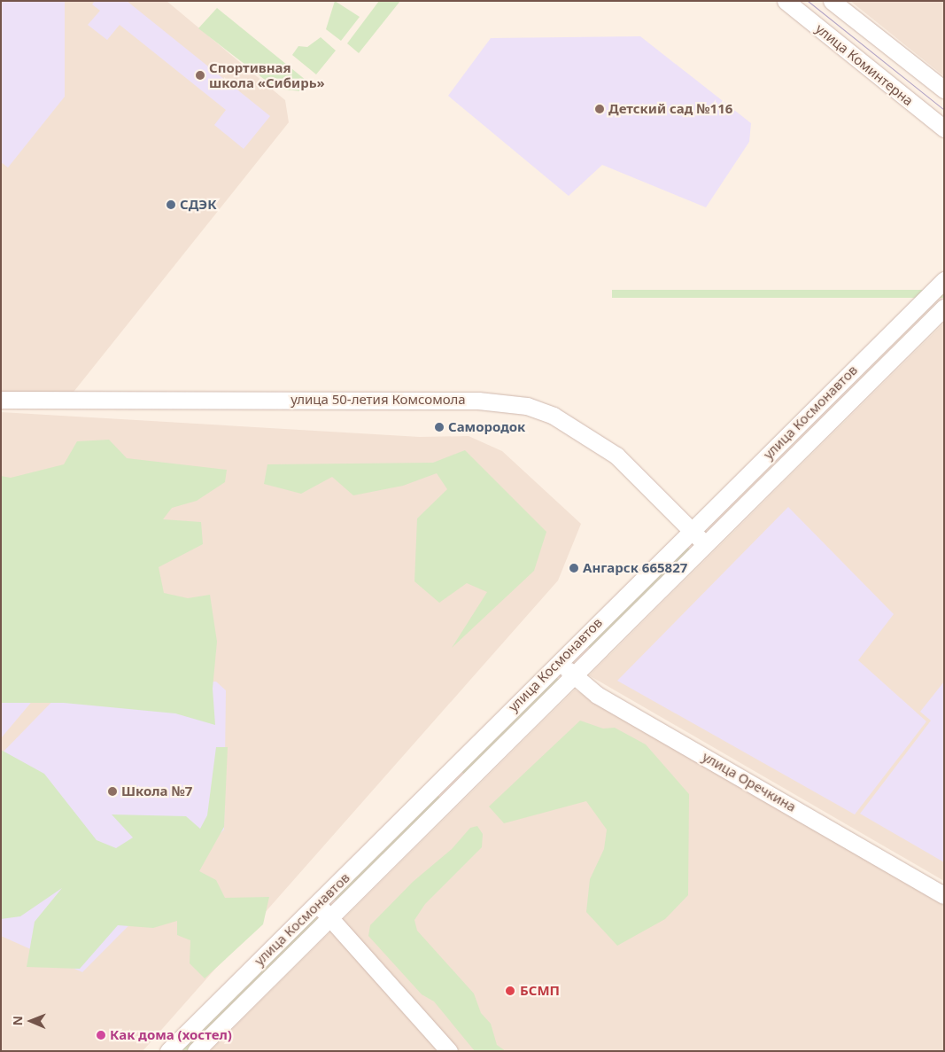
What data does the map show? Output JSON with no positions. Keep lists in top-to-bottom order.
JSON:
{
  "streets": {
    "street": [
      "улица Коминтерна",
      "улица 50-летия Комсомола",
      "улица Космонавтов",
      "улица Оречкина"
    ]
  },
  "crossings": [
    ["улица 50-летия Комсомола", "улица Космонавтов"],
    ["улица Космонавтов", "улица Оречкина"]
  ],
  "places": [
    "Спортивная школа «Сибирь»",
    "Детский сад №116",
    "СДЭК",
    "Самородок",
    "Ангарск 665827",
    "Школа №7",
    "БСМП",
    "Как дома (хостел)"
  ],
  "north": "left"
}
